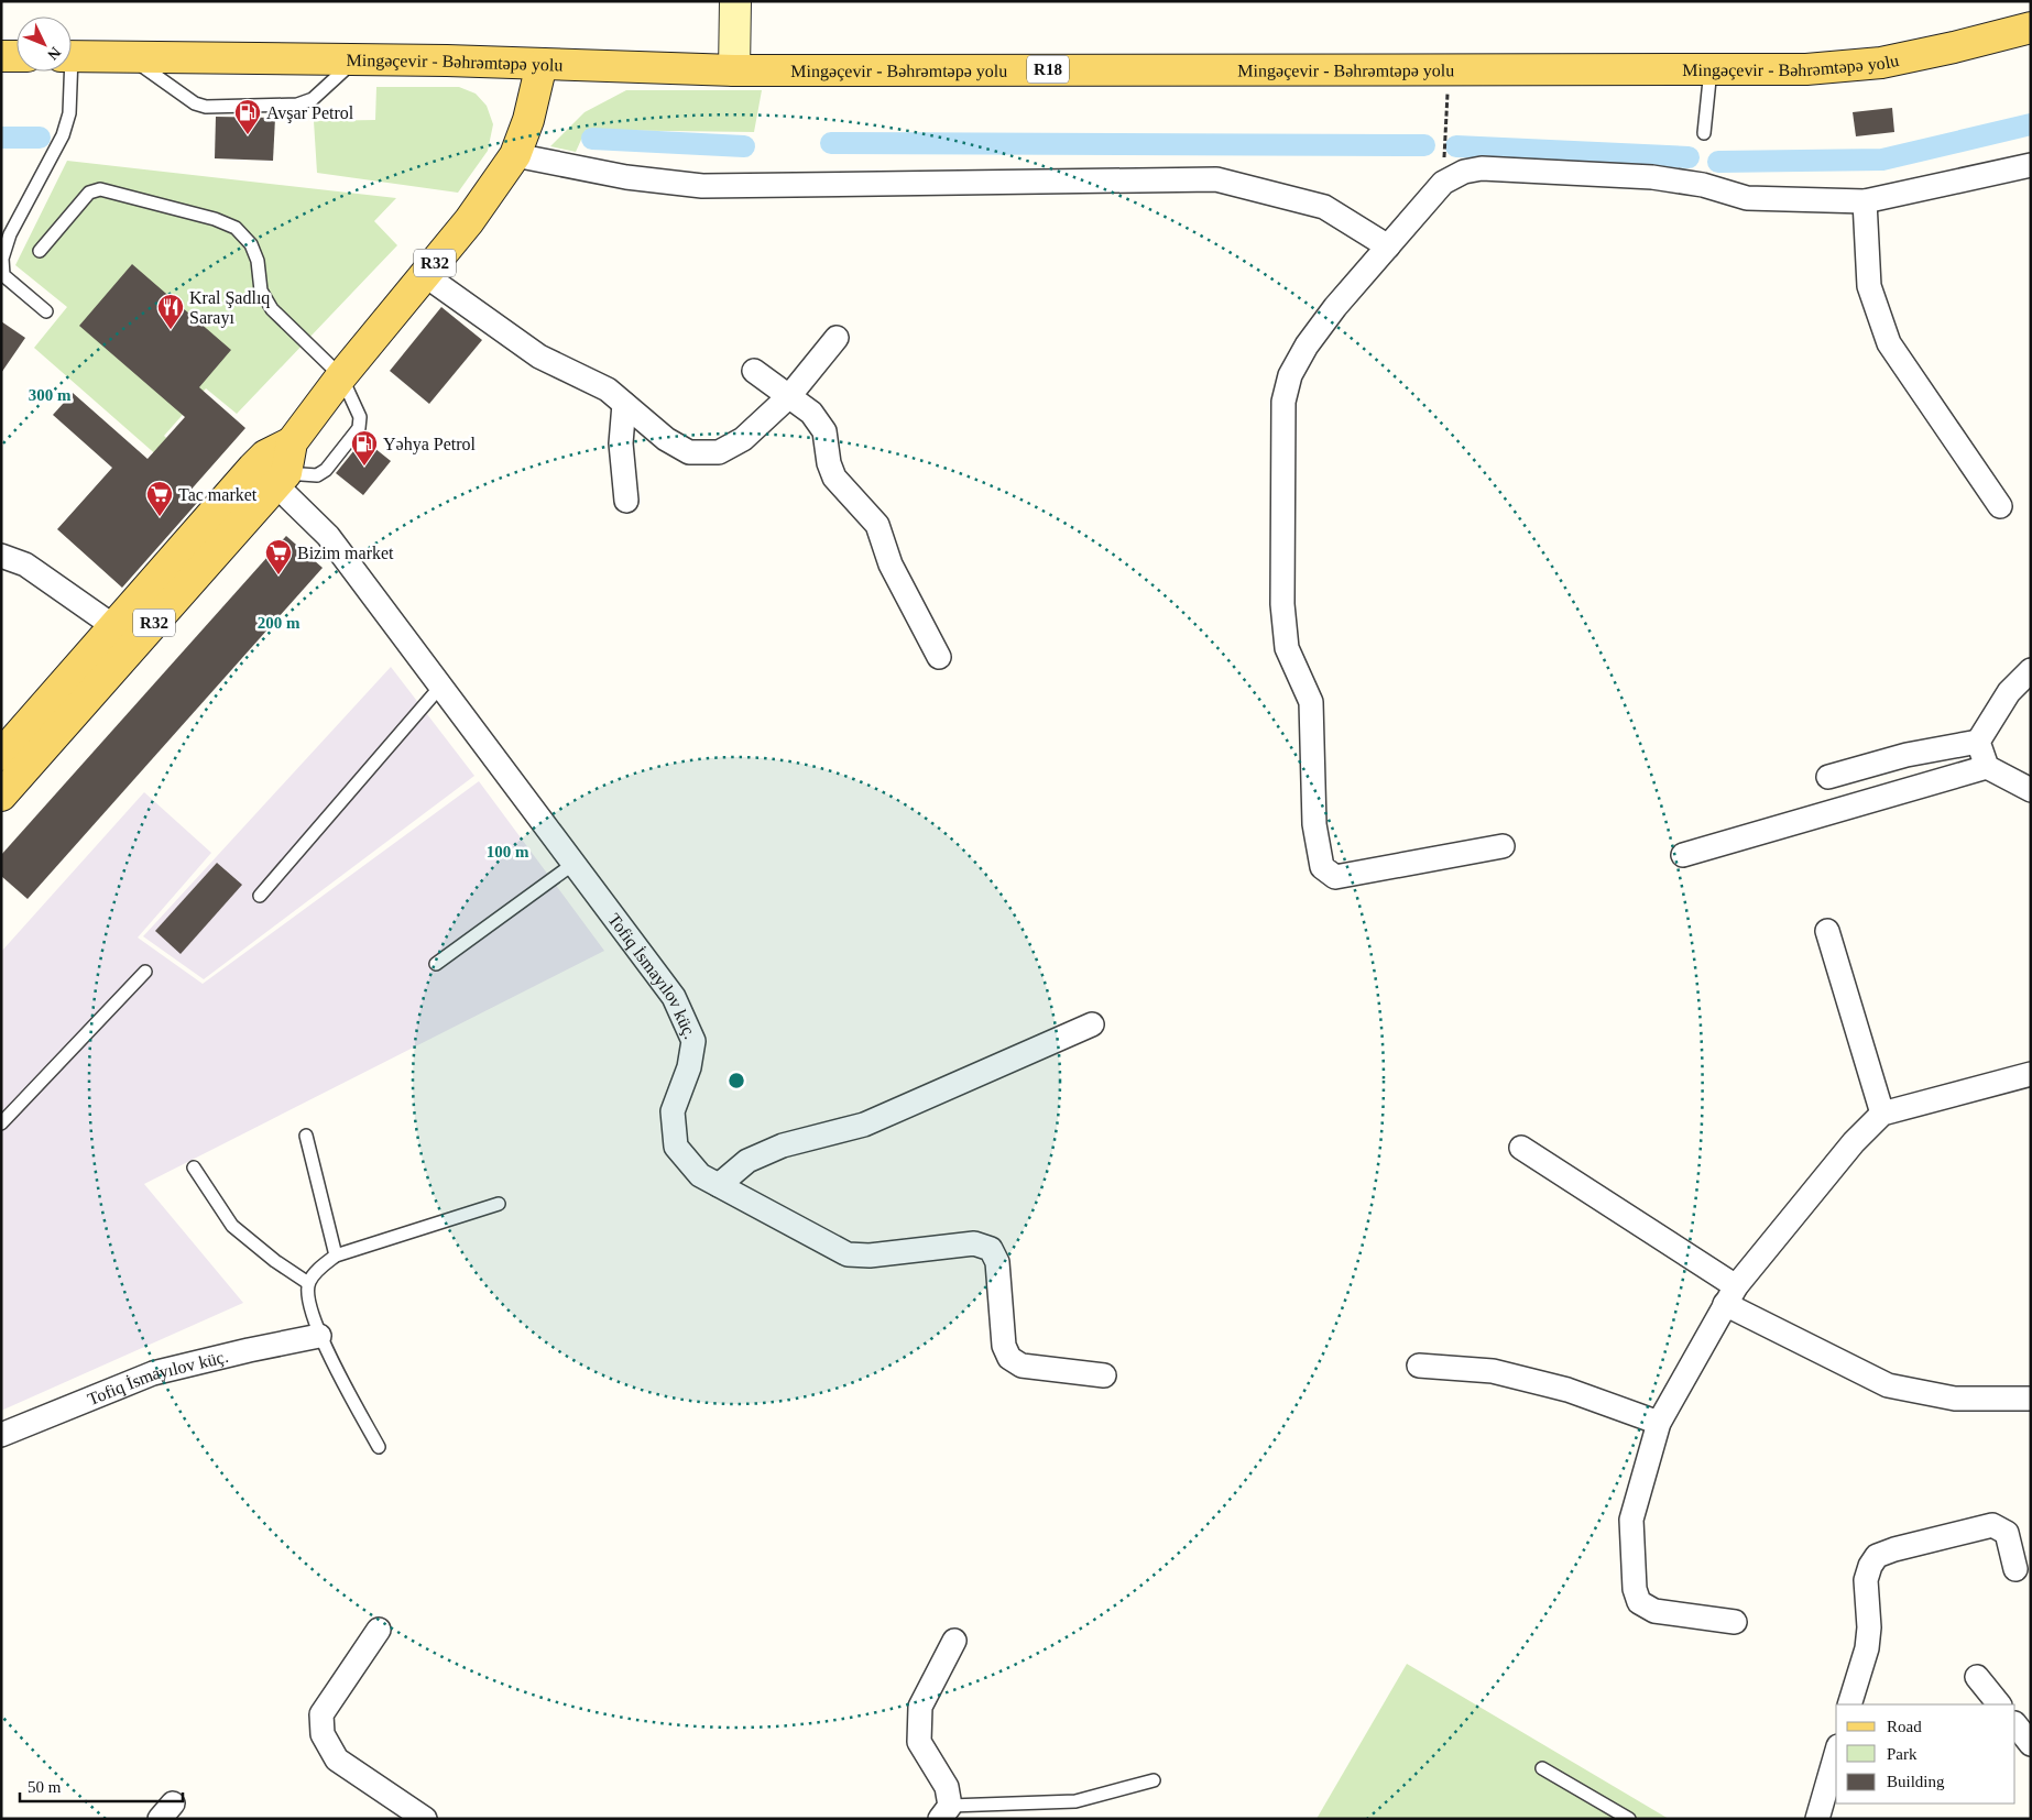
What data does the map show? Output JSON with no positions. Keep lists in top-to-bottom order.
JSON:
{
  "streets": {
    "main road": ["Mingəçevir - Bəhrəmtəpə yolu", "R18", "R32"],
    "street": ["Tofiq İsmayılov küç."]
  },
  "crossings": [
    ["Mingəçevir - Bəhrəmtəpə yolu", "R32"],
    ["R32", "Tofiq İsmayılov küç."]
  ],
  "places": {
    "fuel station": ["Avşar Petrol", "Yəhya Petrol"],
    "restaurant": ["Kral Şadlıq Sarayı"],
    "supermarket": ["Tac market", "Bizim market"]
  },
  "legend": ["Road", "Park", "Building"],
  "scale_bar": "50 m",
  "north": "bottom right",
  "rings": ["300 m", "200 m", "100 m"]
}
